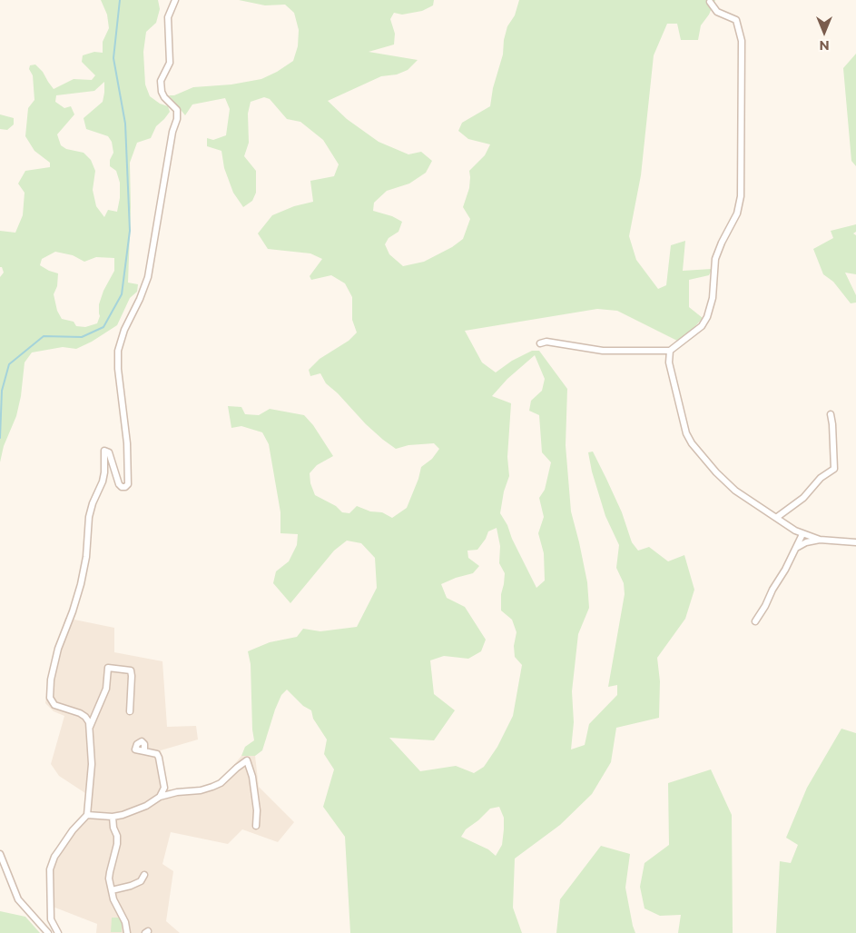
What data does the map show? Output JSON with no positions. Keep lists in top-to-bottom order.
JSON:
{
  "north": "bottom"
}
